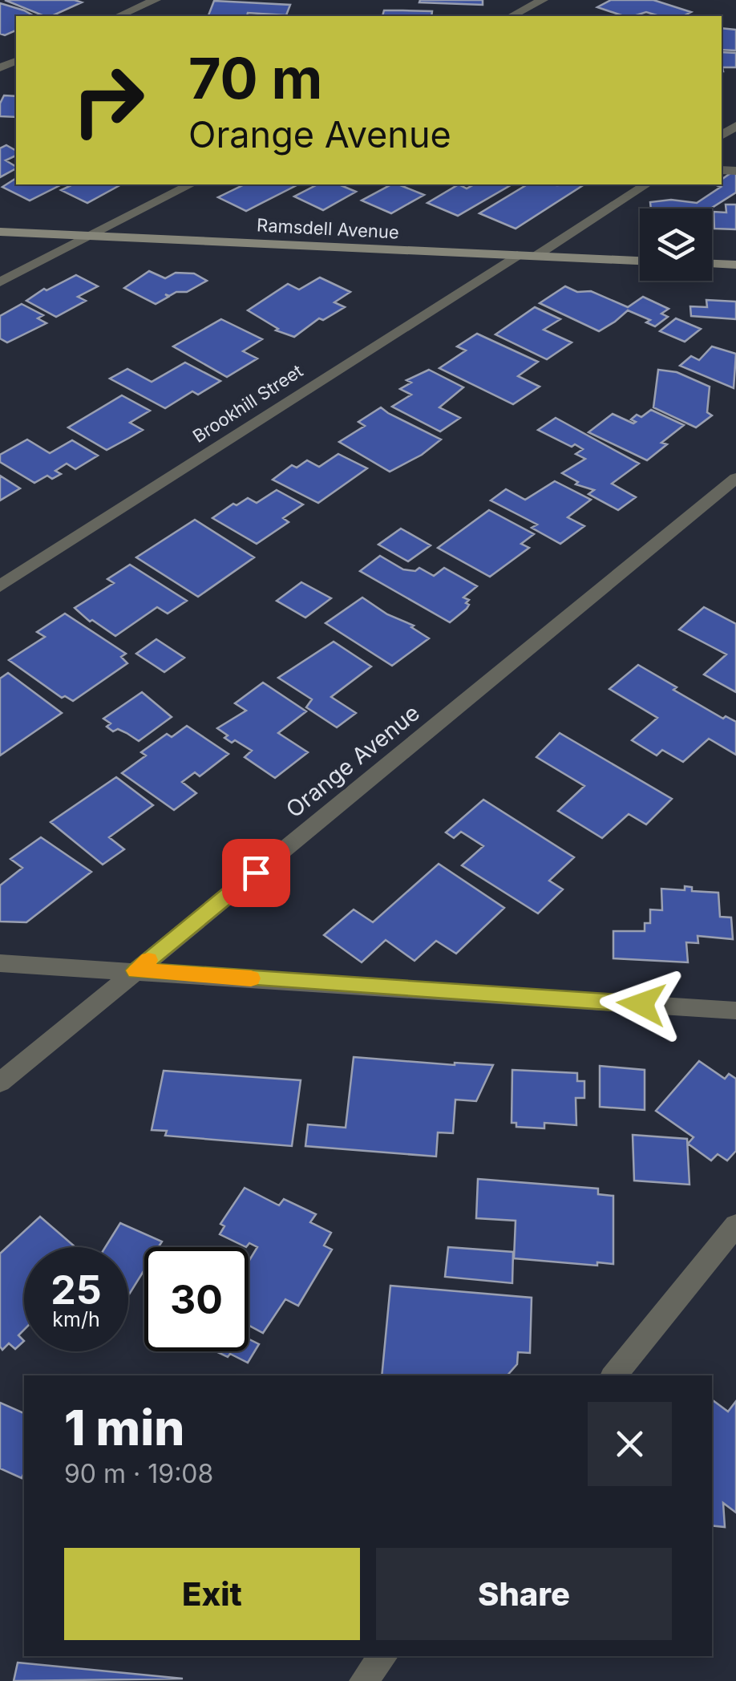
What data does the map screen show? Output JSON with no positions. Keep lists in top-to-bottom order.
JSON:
{
  "streets": {
    "street": ["Ramsdell Avenue", "Brookhill Street", "Orange Avenue"]
  },
  "crossings": [
    ["Ramsdell Avenue", "Brookhill Street"]
  ],
  "page": {
    "turn": ["70 m", "Orange Avenue"],
    "speed": "25 km/h",
    "limit": "30",
    "heading": ["1 min", "90 m · 19:08"],
    "buttons": ["Exit", "Share"]
  }
}
